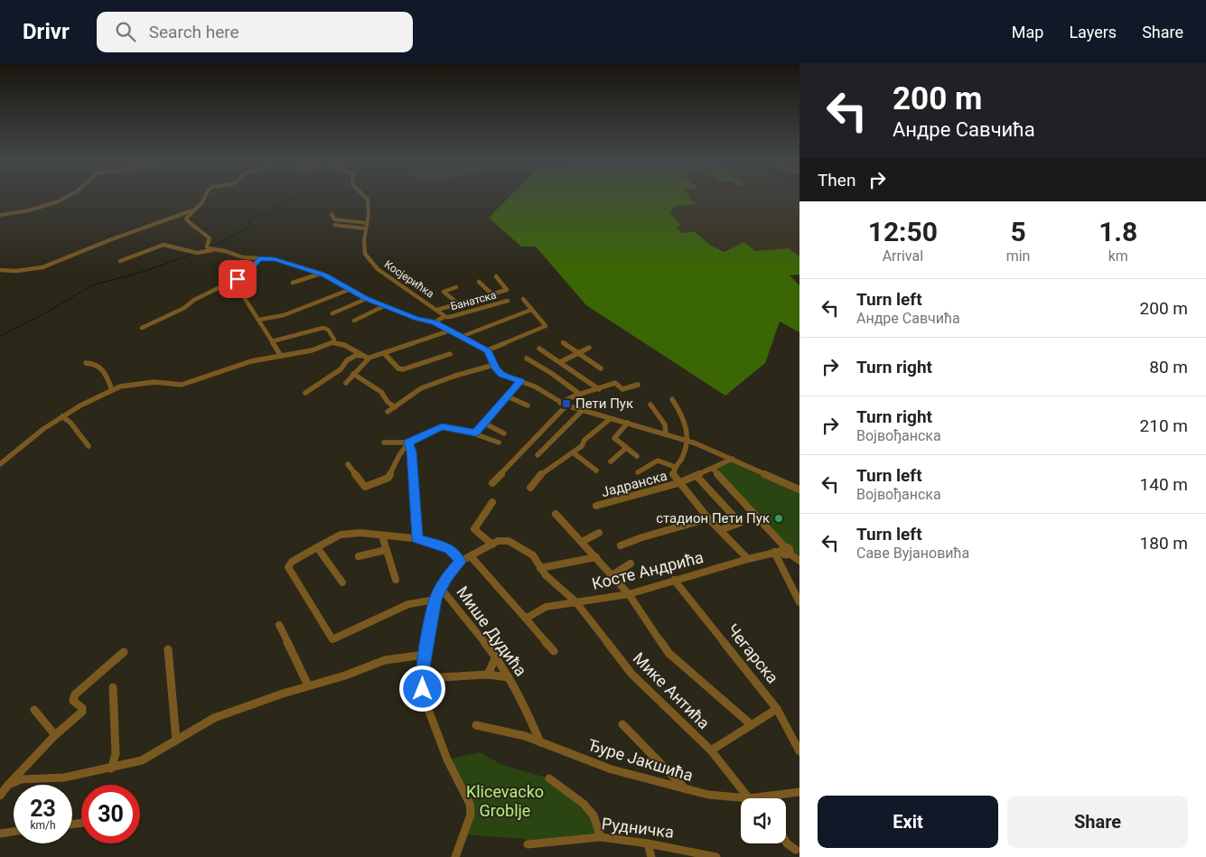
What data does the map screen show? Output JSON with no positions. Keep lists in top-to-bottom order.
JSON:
{
  "streets": {
    "street": [
      "Косјерићка",
      "Банатска",
      "Јадранска",
      "Косте Андрића",
      "Мише Дудића",
      "Чегарска",
      "Мике Антића",
      "Ђуре Јакшића",
      "Рудничка"
    ]
  },
  "crossings": [
    ["Косјерићка", "Банатска"],
    ["Косте Андрића", "Чегарска"],
    ["Косте Андрића", "Мике Антића"],
    ["Мише Дудића", "Ђуре Јакшића"],
    ["Мике Антића", "Ђуре Јакшића"]
  ],
  "parks": ["Klicevacko Groblje"],
  "places": {
    "transit": ["Пети Пук"],
    "other": ["стадион Пети Пук"]
  },
  "page": {
    "header": "Drivr",
    "search": "Search here",
    "nav": ["Map", "Layers", "Share"],
    "turn": ["200 m", "Андре Савчића"],
    "then": "Then",
    "eta": [
      "12:50",
      "Arrival",
      "5",
      "min",
      "1.8",
      "km"
    ],
    "list": [
      {
        "name": "Turn left",
        "note": "Андре Савчића",
        "value": "200 m"
      },
      {
        "name": "Turn right",
        "value": "80 m"
      },
      {
        "name": "Turn right",
        "note": "Војвођанска",
        "value": "210 m"
      },
      {
        "name": "Turn left",
        "note": "Војвођанска",
        "value": "140 m"
      },
      {
        "name": "Turn left",
        "note": "Саве Вујановића",
        "value": "180 m"
      }
    ],
    "speed": "23 km/h",
    "limit": "30",
    "buttons": ["Exit", "Share"]
  }
}
